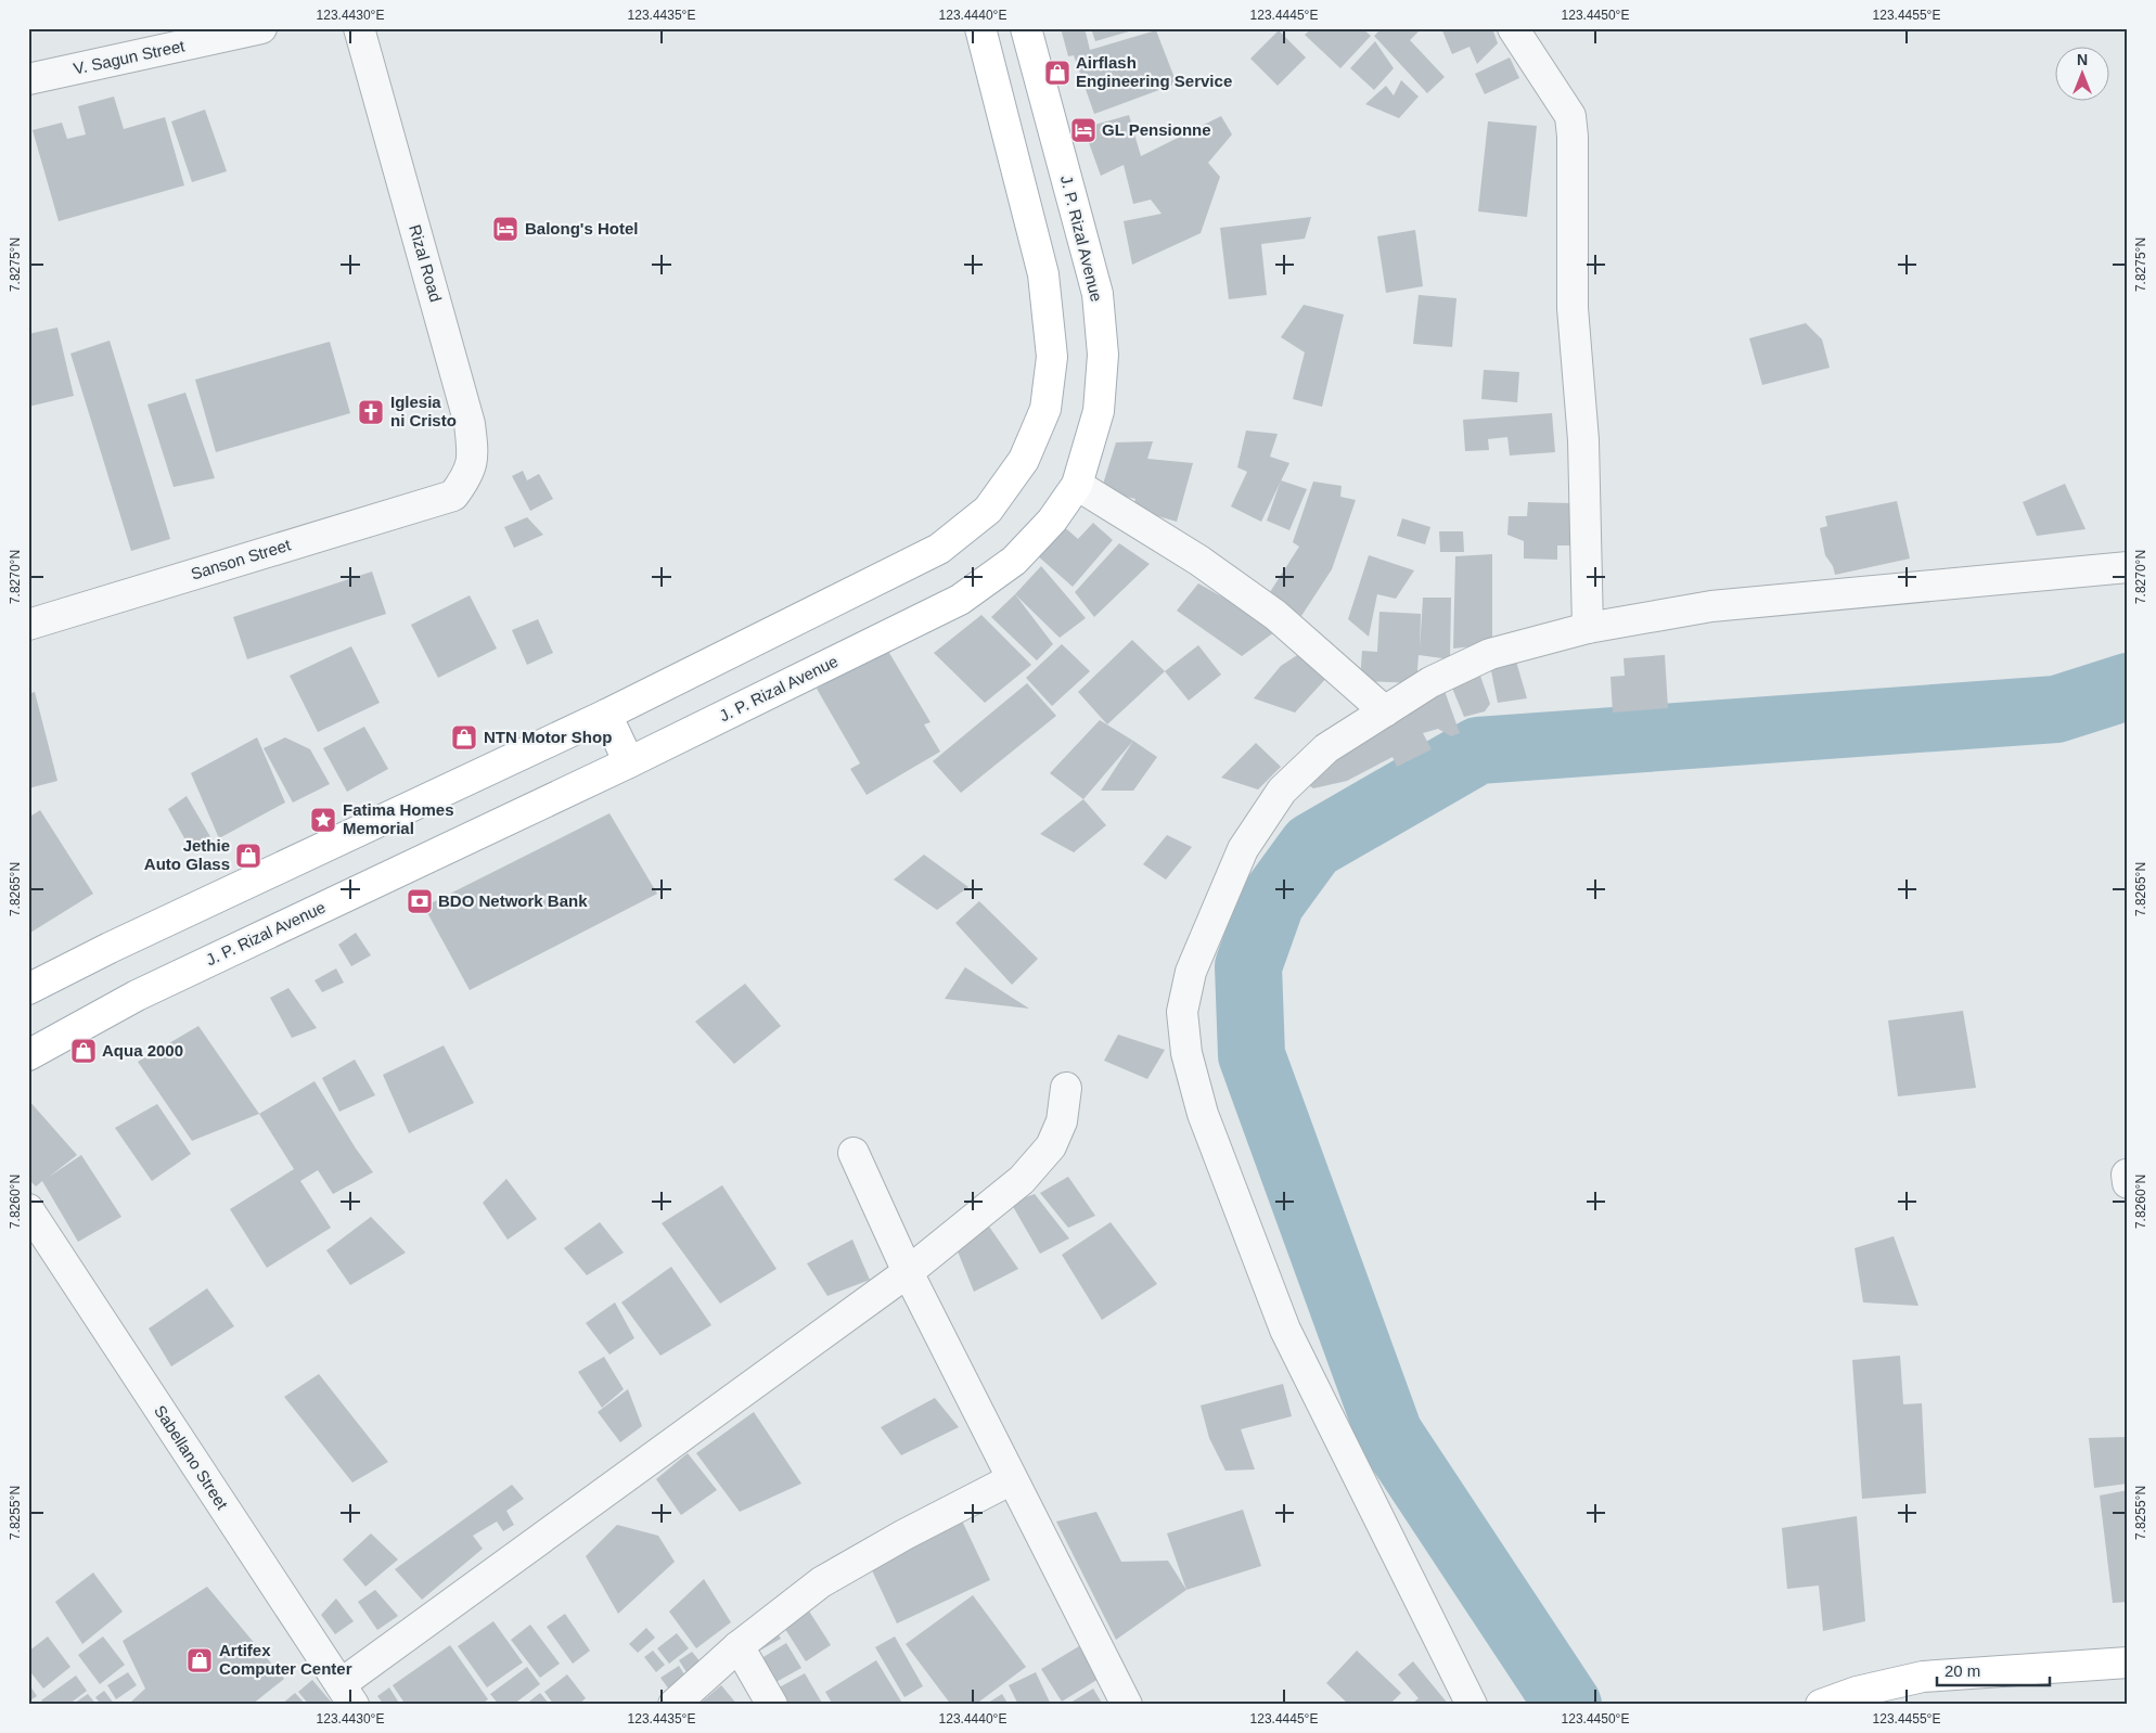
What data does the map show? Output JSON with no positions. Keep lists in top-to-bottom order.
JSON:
{
  "streets": {
    "main road": ["J. P. Rizal Avenue"],
    "street": [
      "V. Sagun Street",
      "Rizal Road",
      "Sanson Street",
      "Sabellano Street"
    ]
  },
  "crossings": [
    ["Rizal Road", "Sanson Street"]
  ],
  "places": {
    "shop": [
      "Airflash Engineering Service",
      "NTN Motor Shop",
      "Jethie Auto Glass",
      "Aqua 2000",
      "Artifex Computer Center"
    ],
    "hotel": ["GL Pensionne", "Balong's Hotel"],
    "church": ["Iglesia ni Cristo"],
    "place": ["Fatima Homes Memorial"],
    "bank": ["BDO Network Bank"]
  },
  "scale_bar": "20 m",
  "north": "top",
  "coordinates": [
    "123.4430°E",
    "123.4435°E",
    "123.4440°E",
    "123.4445°E",
    "123.4450°E",
    "123.4455°E",
    "7.8275°N",
    "7.8270°N",
    "7.8265°N",
    "7.8260°N",
    "7.8255°N"
  ]
}
